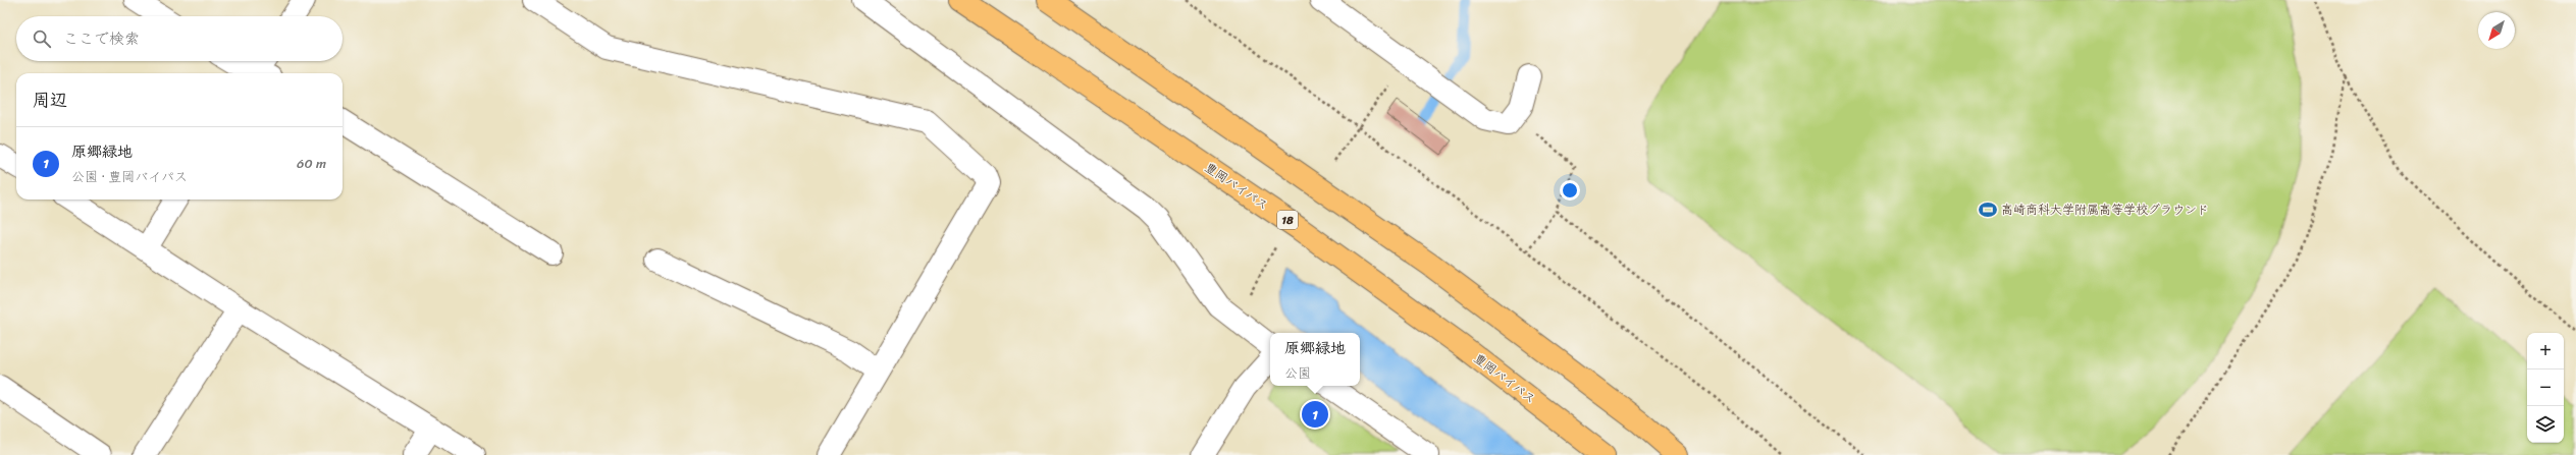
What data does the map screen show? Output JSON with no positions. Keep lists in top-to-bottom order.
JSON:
{
  "streets": {
    "highway": ["豊岡バイパス", "18"]
  },
  "places": {
    "sports": ["高崎商科大学附属高等学校グラウンド"]
  },
  "north": "bottom left",
  "page": {
    "search": "ここで検索",
    "heading": "周辺",
    "list": [
      {
        "mark": "1",
        "name": "原郷緑地",
        "note": "公園 · 豊岡バイパス",
        "value": "60 m"
      }
    ],
    "map_buttons": ["+", "−"],
    "popup": ["原郷緑地", "公園"],
    "pins": "1"
  }
}
